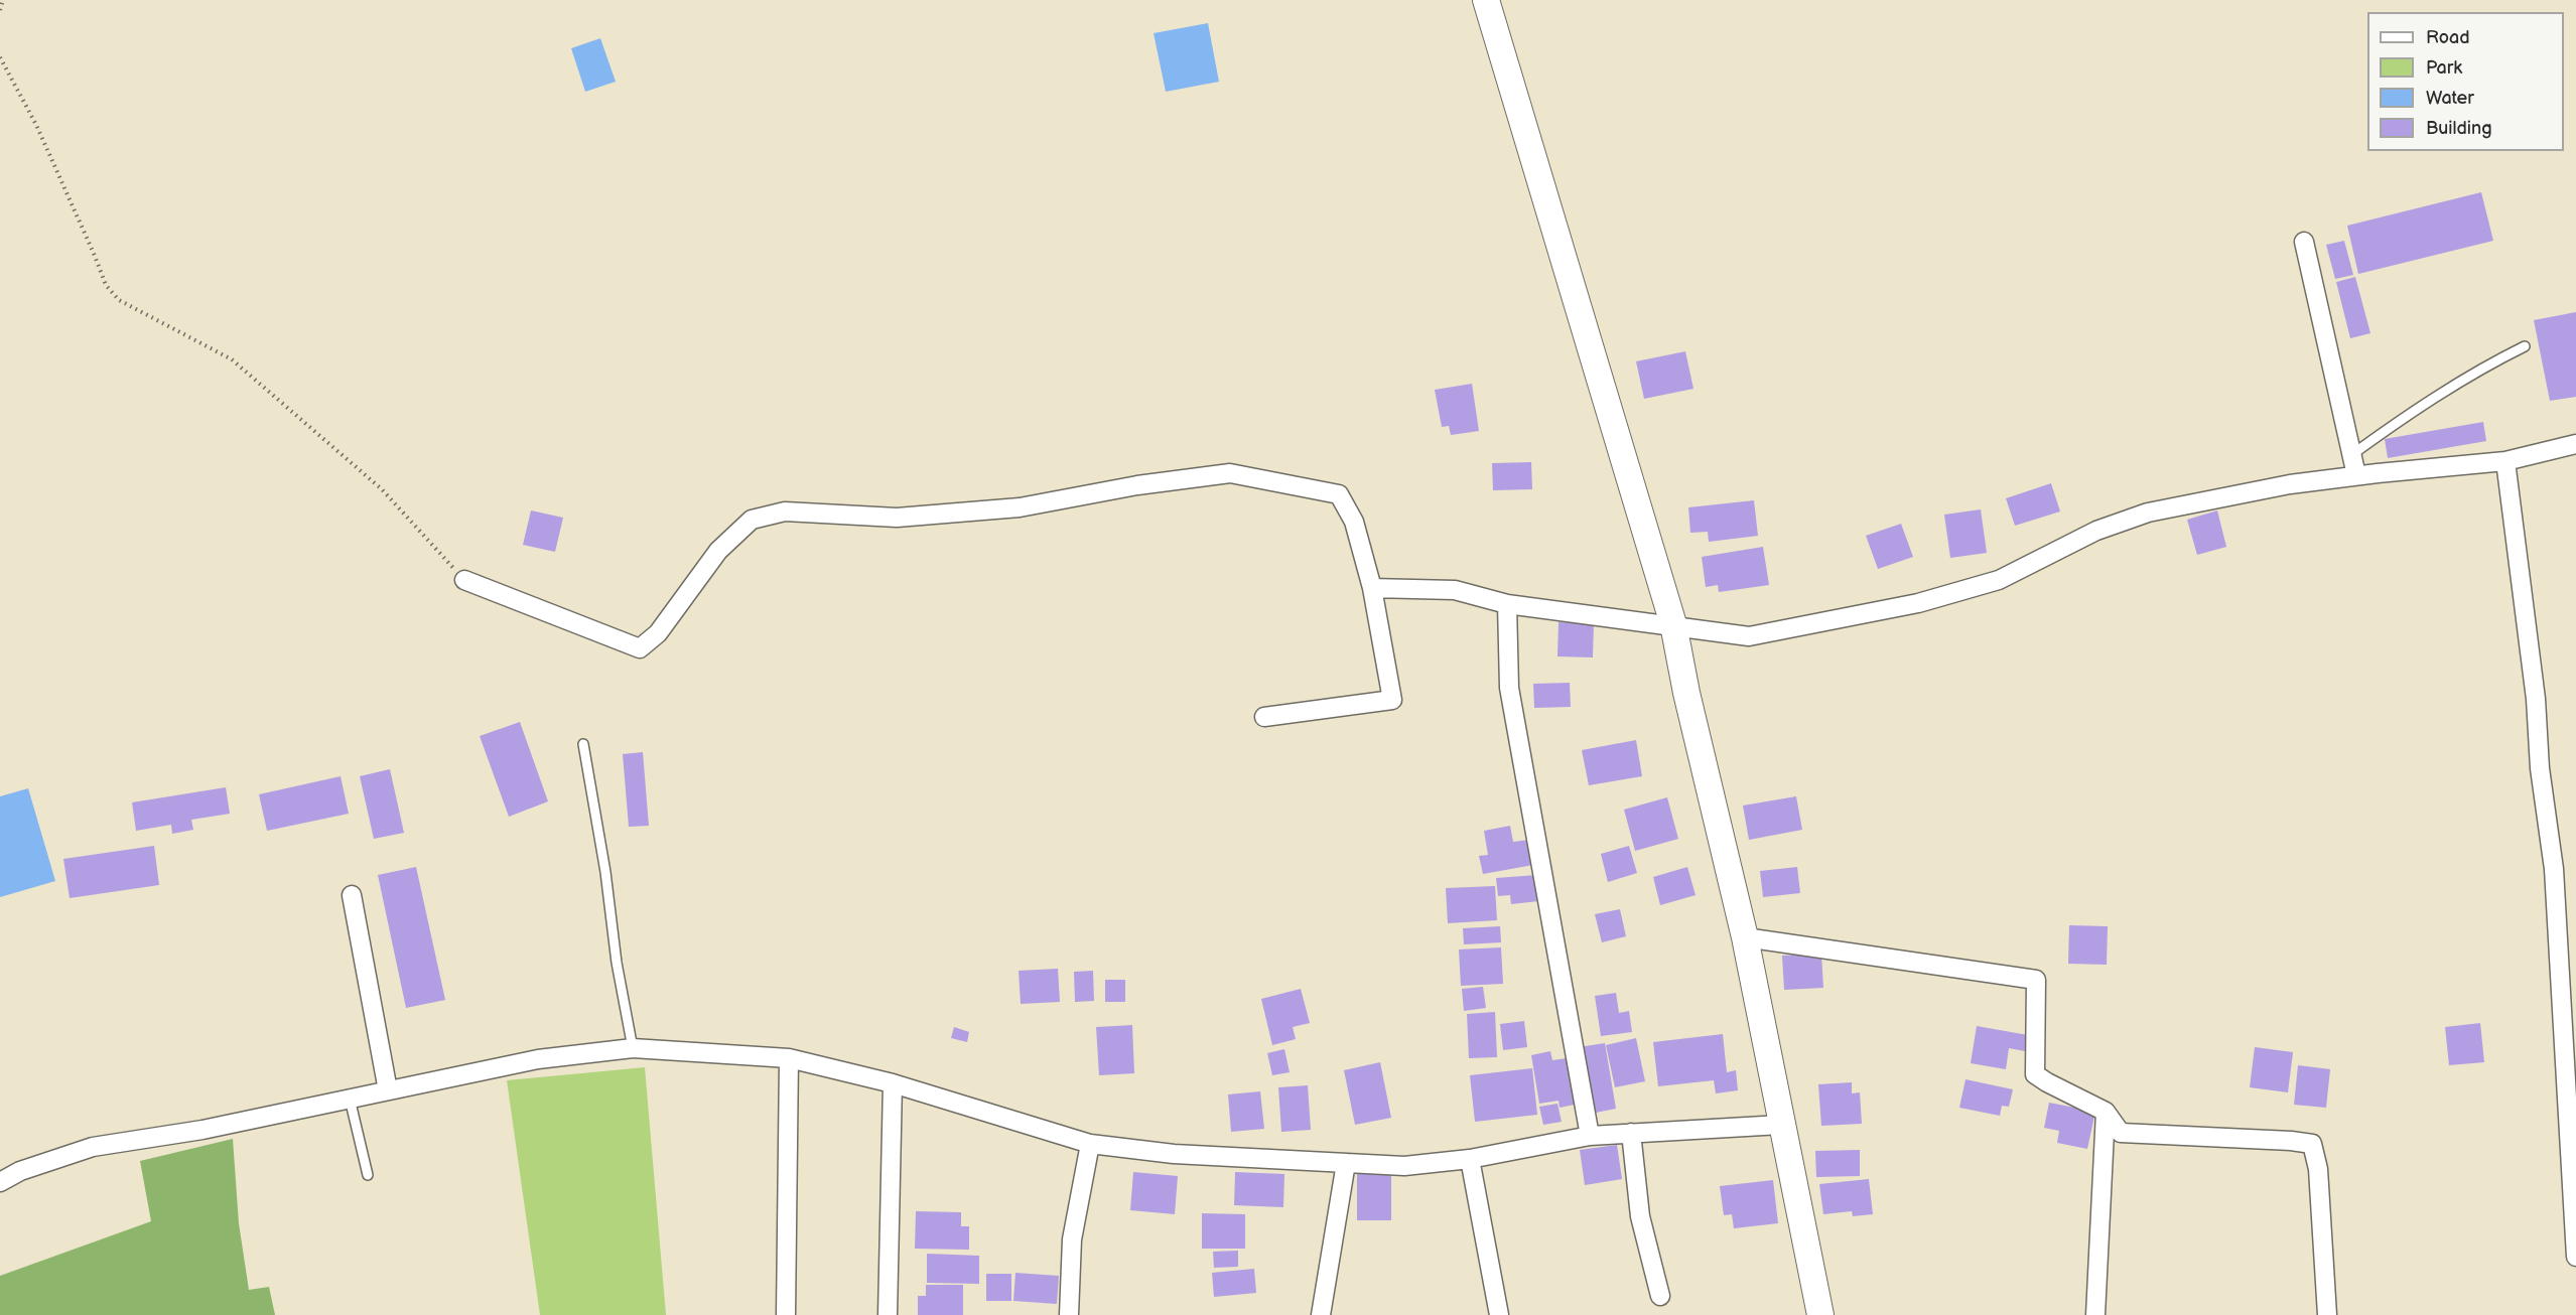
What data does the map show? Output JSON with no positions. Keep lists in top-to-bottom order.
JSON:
{
  "legend": [
    "Road",
    "Park",
    "Water",
    "Building"
  ]
}
